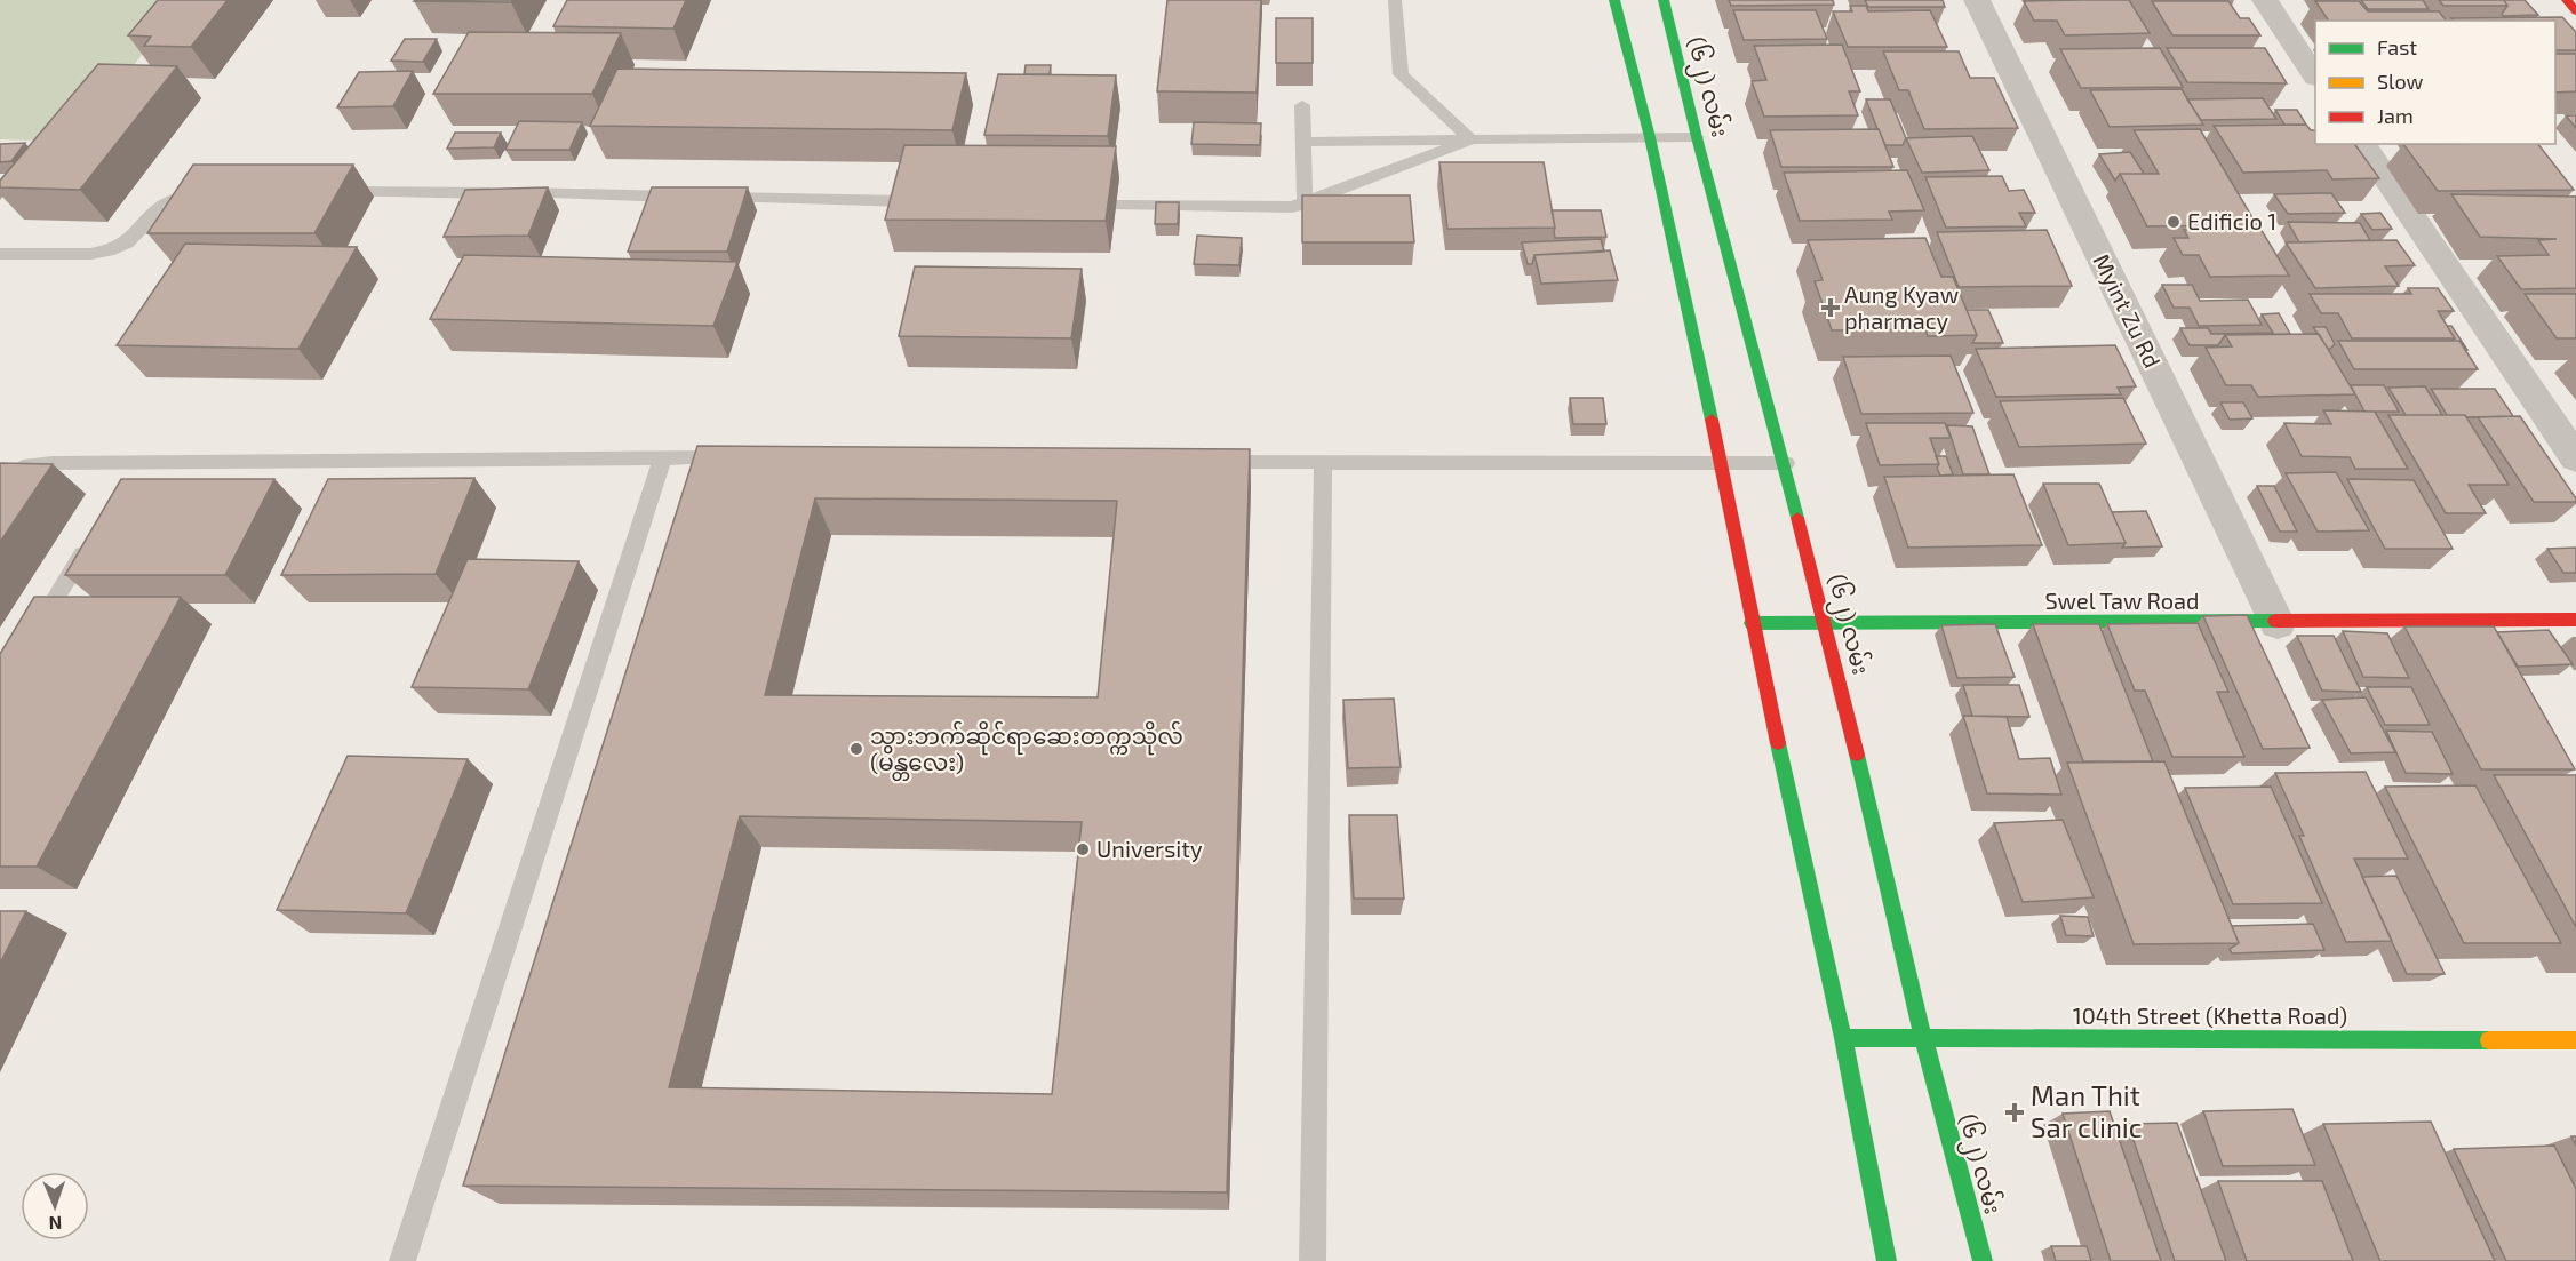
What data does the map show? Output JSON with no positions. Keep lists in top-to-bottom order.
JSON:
{
  "streets": {
    "main road": ["(၆၂) လမ်း", "Swel Taw Road", "104th Street (Khetta Road)"],
    "street": ["Myint Zu Rd"]
  },
  "crossings": [
    ["(၆၂) လမ်း", "Swel Taw Road"],
    ["(၆၂) လမ်း", "104th Street (Khetta Road)"],
    ["Myint Zu Rd", "Swel Taw Road"]
  ],
  "places": {
    "other": ["Edificio 1", "သွားဘက်ဆိုင်ရာဆေးတက္ကသိုလ် (မန္တလေး)", "University"],
    "health": ["Aung Kyaw pharmacy", "Man Thit Sar clinic"]
  },
  "legend": ["Fast", "Slow", "Jam"],
  "north": "bottom"
}
